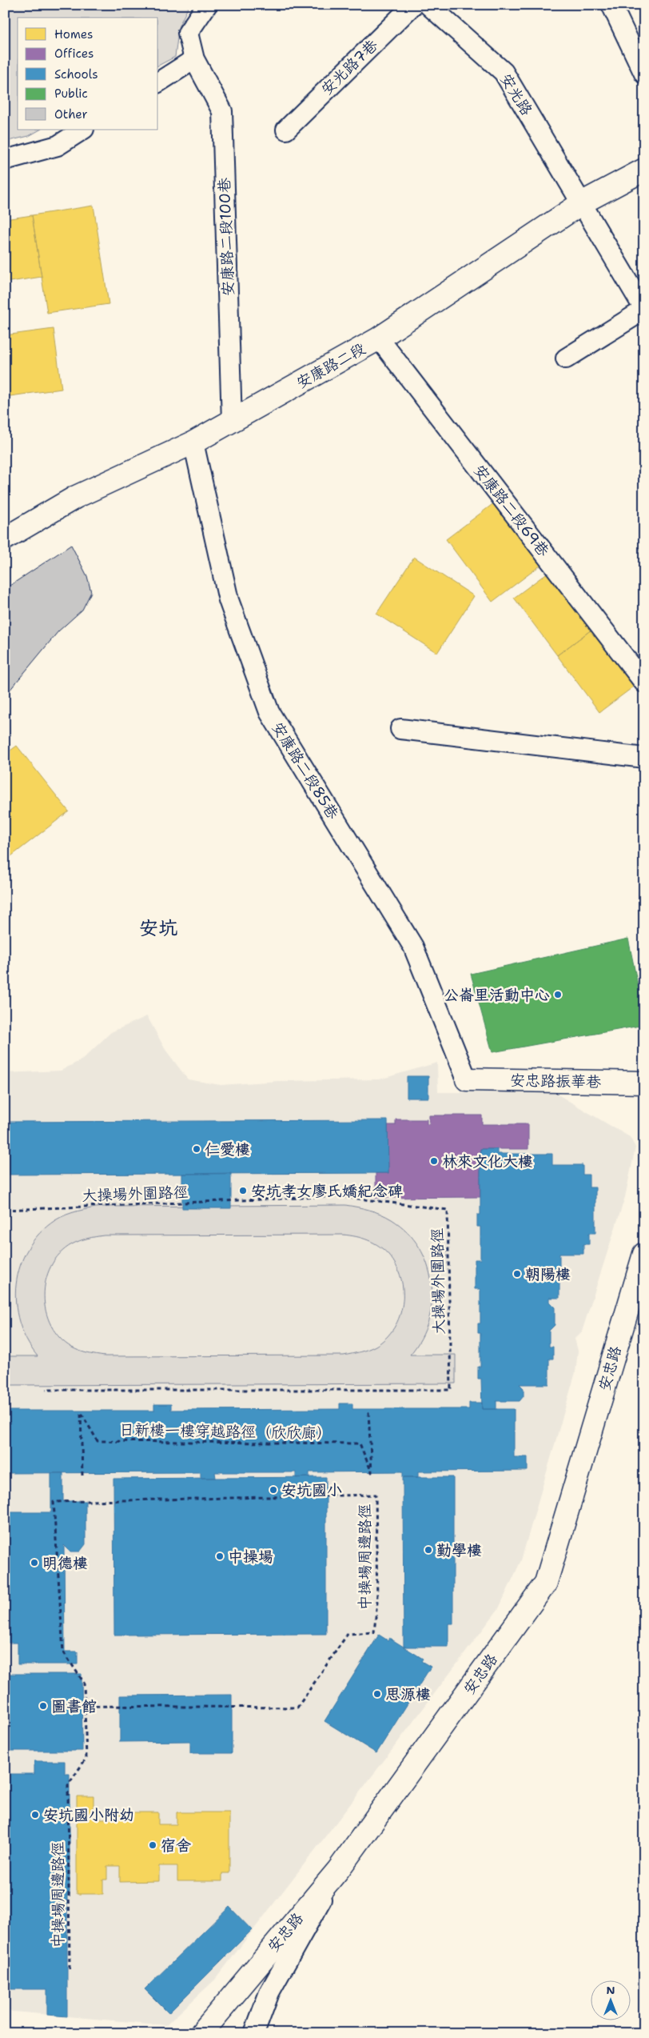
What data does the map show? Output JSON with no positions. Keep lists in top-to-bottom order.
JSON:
{
  "streets": {
    "street": ["安康路二段", "安忠路振華巷", "安忠路"],
    "lane": [
      "安光路7巷",
      "安光路",
      "安康路二段100巷",
      "安康路二段69巷",
      "安康路二段85巷"
    ],
    "path": ["大操場外圍路徑", "日新樓一樓穿越路徑（欣欣廊）", "中操場周邊路徑"]
  },
  "crossings": [
    ["安光路", "安康路二段"],
    ["安康路二段100巷", "安康路二段"],
    ["安康路二段", "安康路二段69巷"],
    ["安康路二段", "安康路二段85巷"],
    ["安康路二段85巷", "安忠路振華巷"]
  ],
  "districts": ["安坑"],
  "places": [
    "公崙里活動中心",
    "仁愛樓",
    "林來文化大樓",
    "安坑孝女廖氏嬌紀念碑",
    "朝陽樓",
    "安坑國小",
    "勤學樓",
    "中操場",
    "明德樓",
    "思源樓",
    "圖書館",
    "安坑國小附幼",
    "宿舍"
  ],
  "legend": [
    "Homes",
    "Offices",
    "Schools",
    "Public",
    "Other"
  ],
  "north": "top"
}
